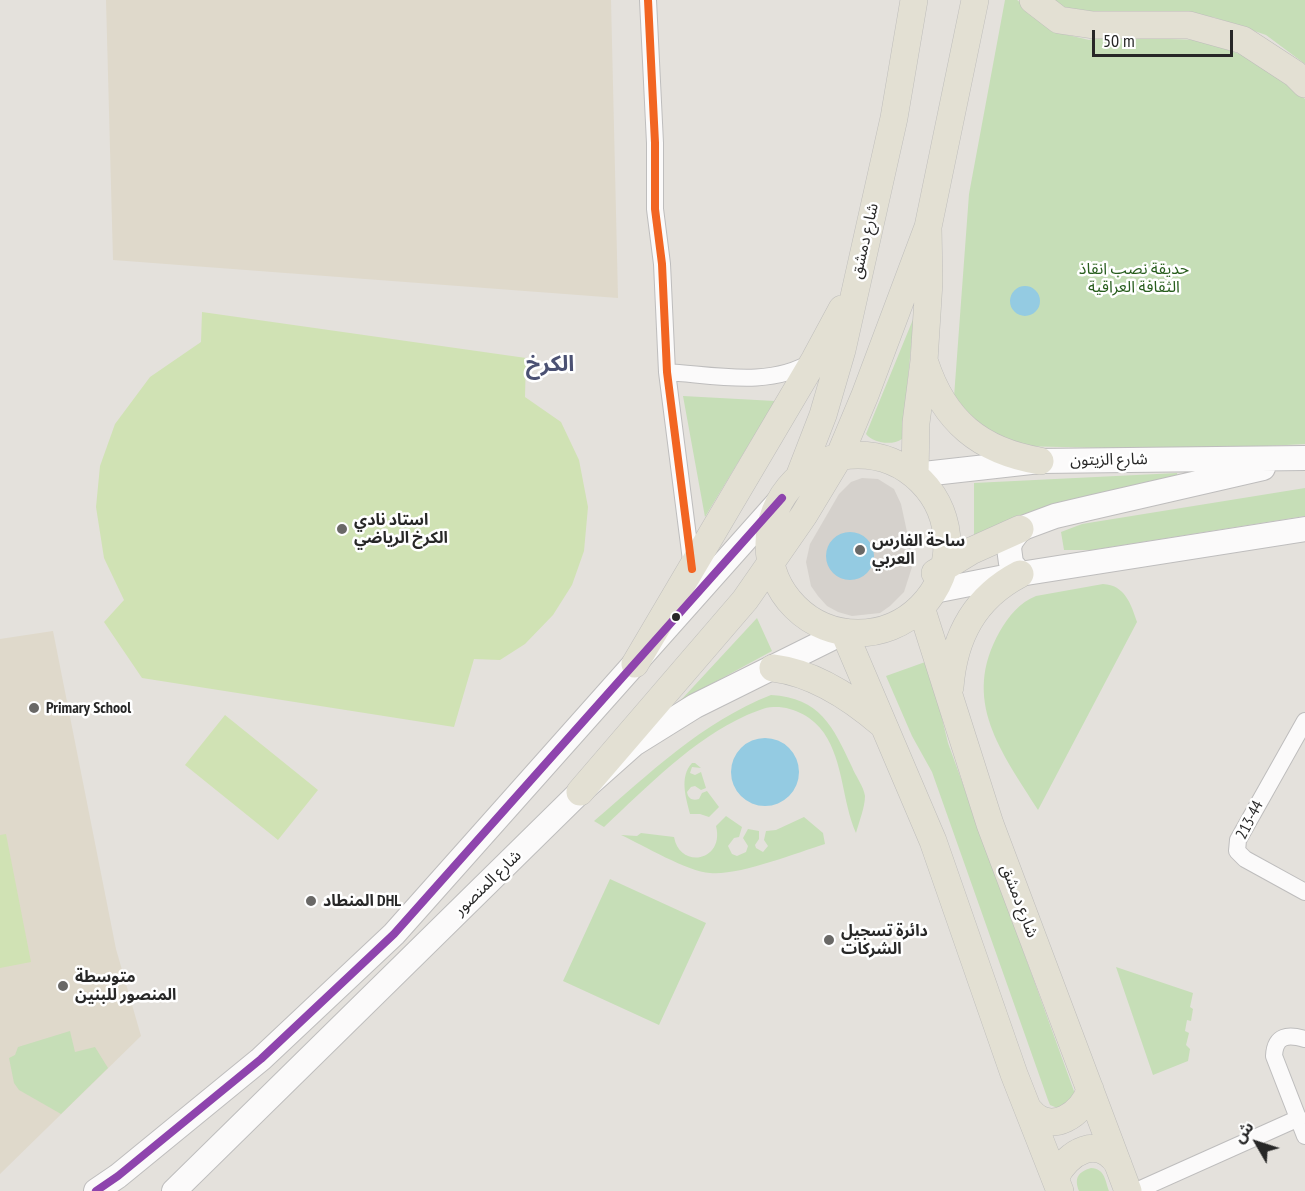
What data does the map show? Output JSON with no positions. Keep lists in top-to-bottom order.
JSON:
{
  "streets": {
    "main road": ["شارع دمشق", "شارع الزيتون", "شارع المنصور"],
    "street": ["213-44"]
  },
  "crossings": [
    ["شارع الزيتون", "شارع المنصور"]
  ],
  "districts": ["الكرخ"],
  "parks": ["حديقة نصب انقاذ الثقافة العراقية"],
  "places": [
    "استاد نادي الكرخ الرياضي",
    "ساحة الفارس العربي",
    "Primary School",
    "المنطاد DHL",
    "دائرة تسجيل الشركات",
    "متوسطة المنصور للبنين"
  ],
  "scale_bar": "50 m",
  "north": "top left"
}
